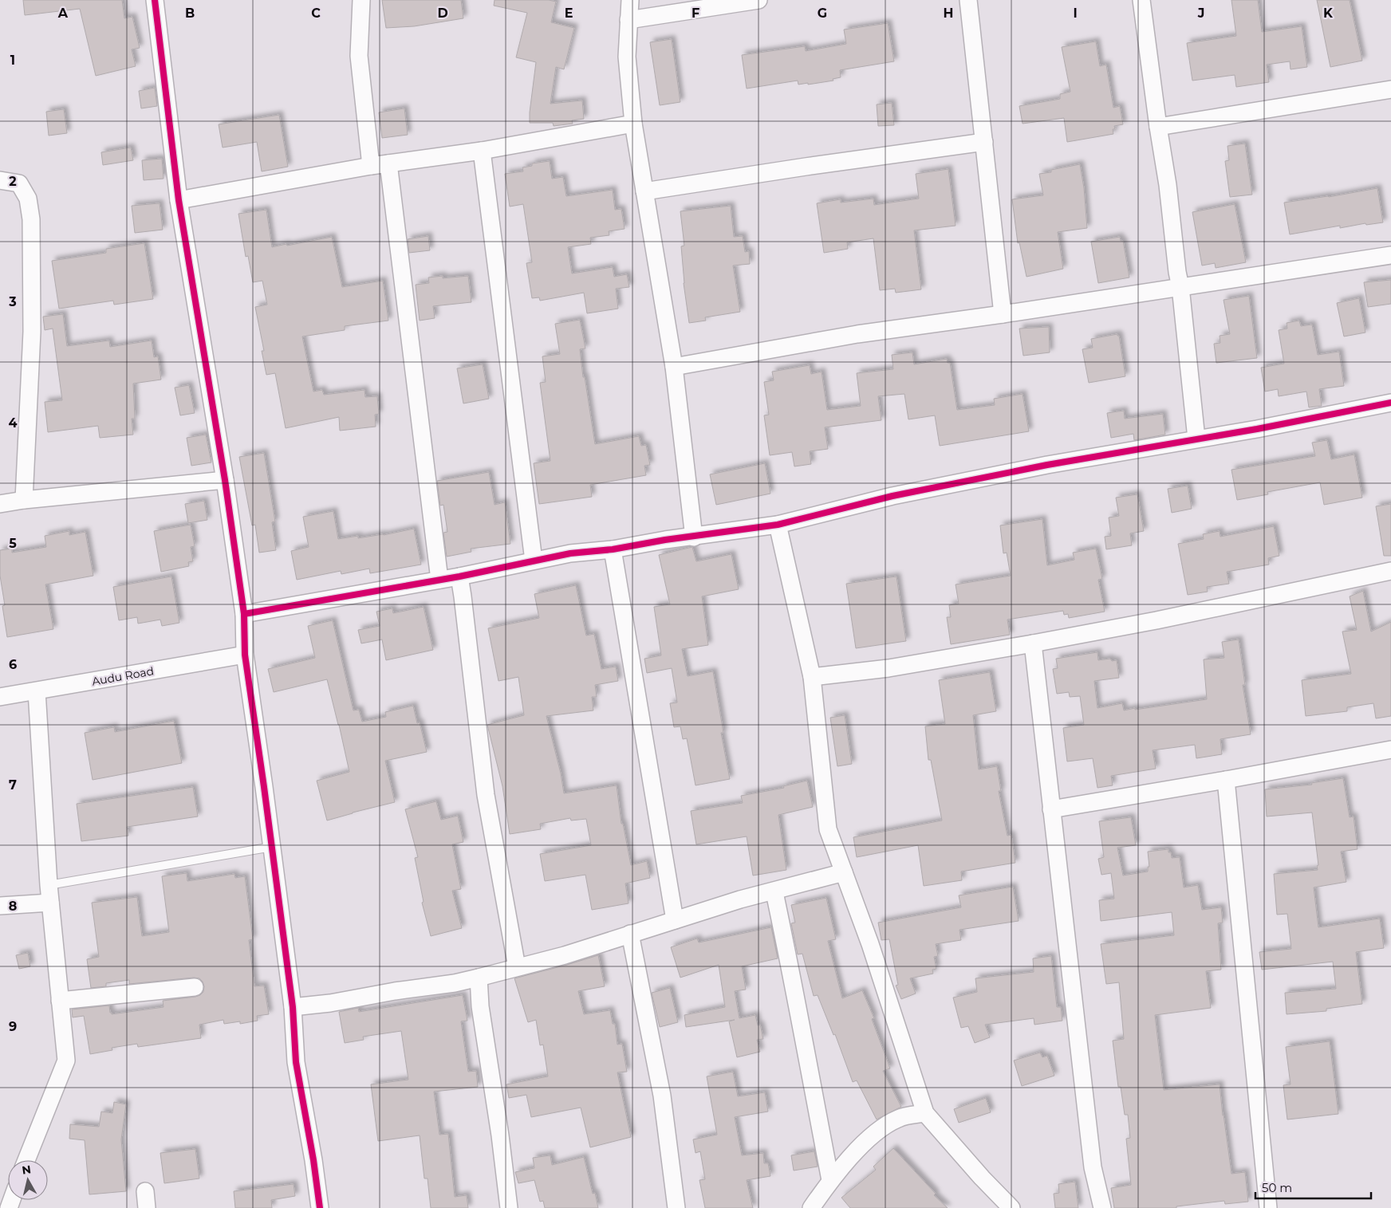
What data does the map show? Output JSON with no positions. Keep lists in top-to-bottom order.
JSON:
{
  "streets": {
    "street": ["Audu Road"]
  },
  "scale_bar": "50 m",
  "north": "top",
  "grid": {
    "columns": [
      "A",
      "B",
      "C",
      "D",
      "E",
      "F",
      "G",
      "H",
      "I",
      "J",
      "K"
    ],
    "rows": [
      "1",
      "2",
      "3",
      "4",
      "5",
      "6",
      "7",
      "8",
      "9"
    ]
  }
}
